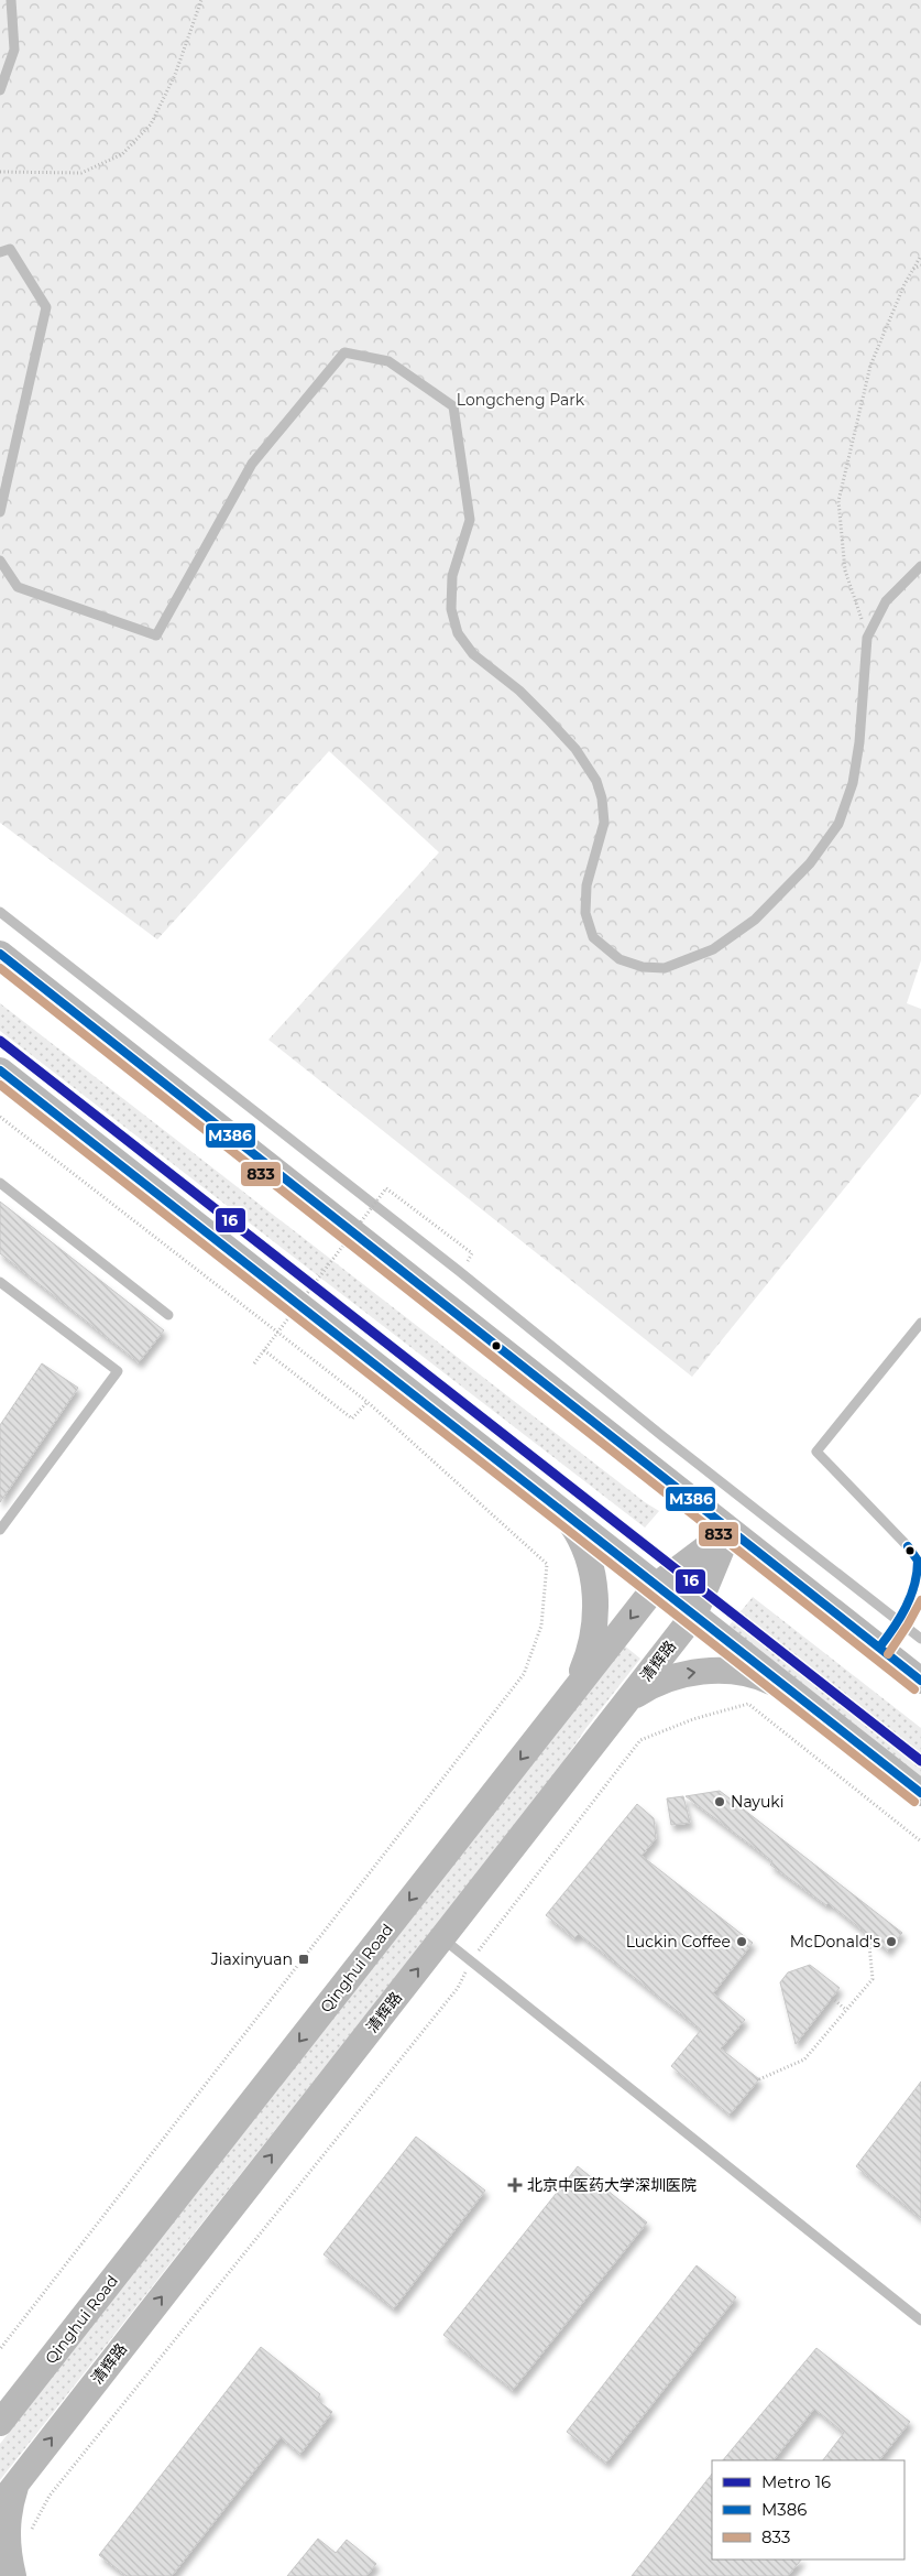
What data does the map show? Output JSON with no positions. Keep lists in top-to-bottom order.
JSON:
{
  "streets": {
    "main road": ["清辉路", "Qinghui Road"]
  },
  "crossings": [
    ["清辉路", "Qinghui Road"]
  ],
  "one_way": ["清辉路", "Qinghui Road"],
  "parks": ["Longcheng Park"],
  "places": {
    "other": ["Nayuki", "Luckin Coffee", "McDonald's"],
    "transit": ["Jiaxinyuan"],
    "health": ["北京中医药大学深圳医院"]
  },
  "lines": ["transit line M386", "transit line 833", "metro line 16"],
  "legend": ["Metro 16", "M386", "833"]
}
